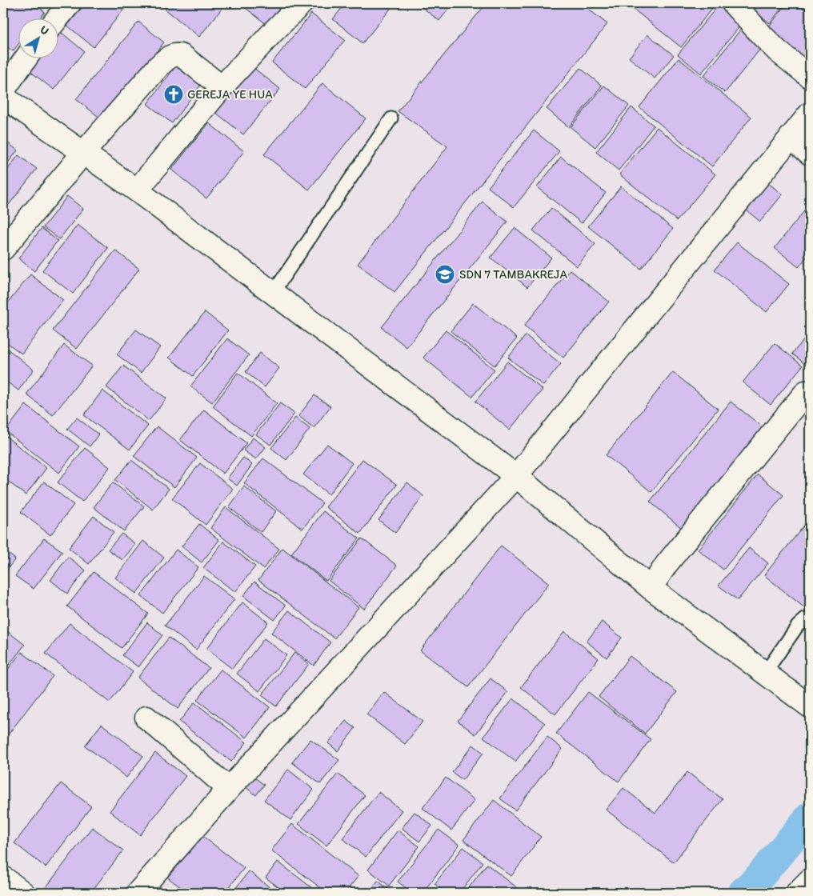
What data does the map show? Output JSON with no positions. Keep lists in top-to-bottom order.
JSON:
{
  "places": {
    "church": ["GEREJA YE HUA"],
    "school or university": ["SDN 7 TAMBAKREJA"]
  },
  "north": "top right"
}
